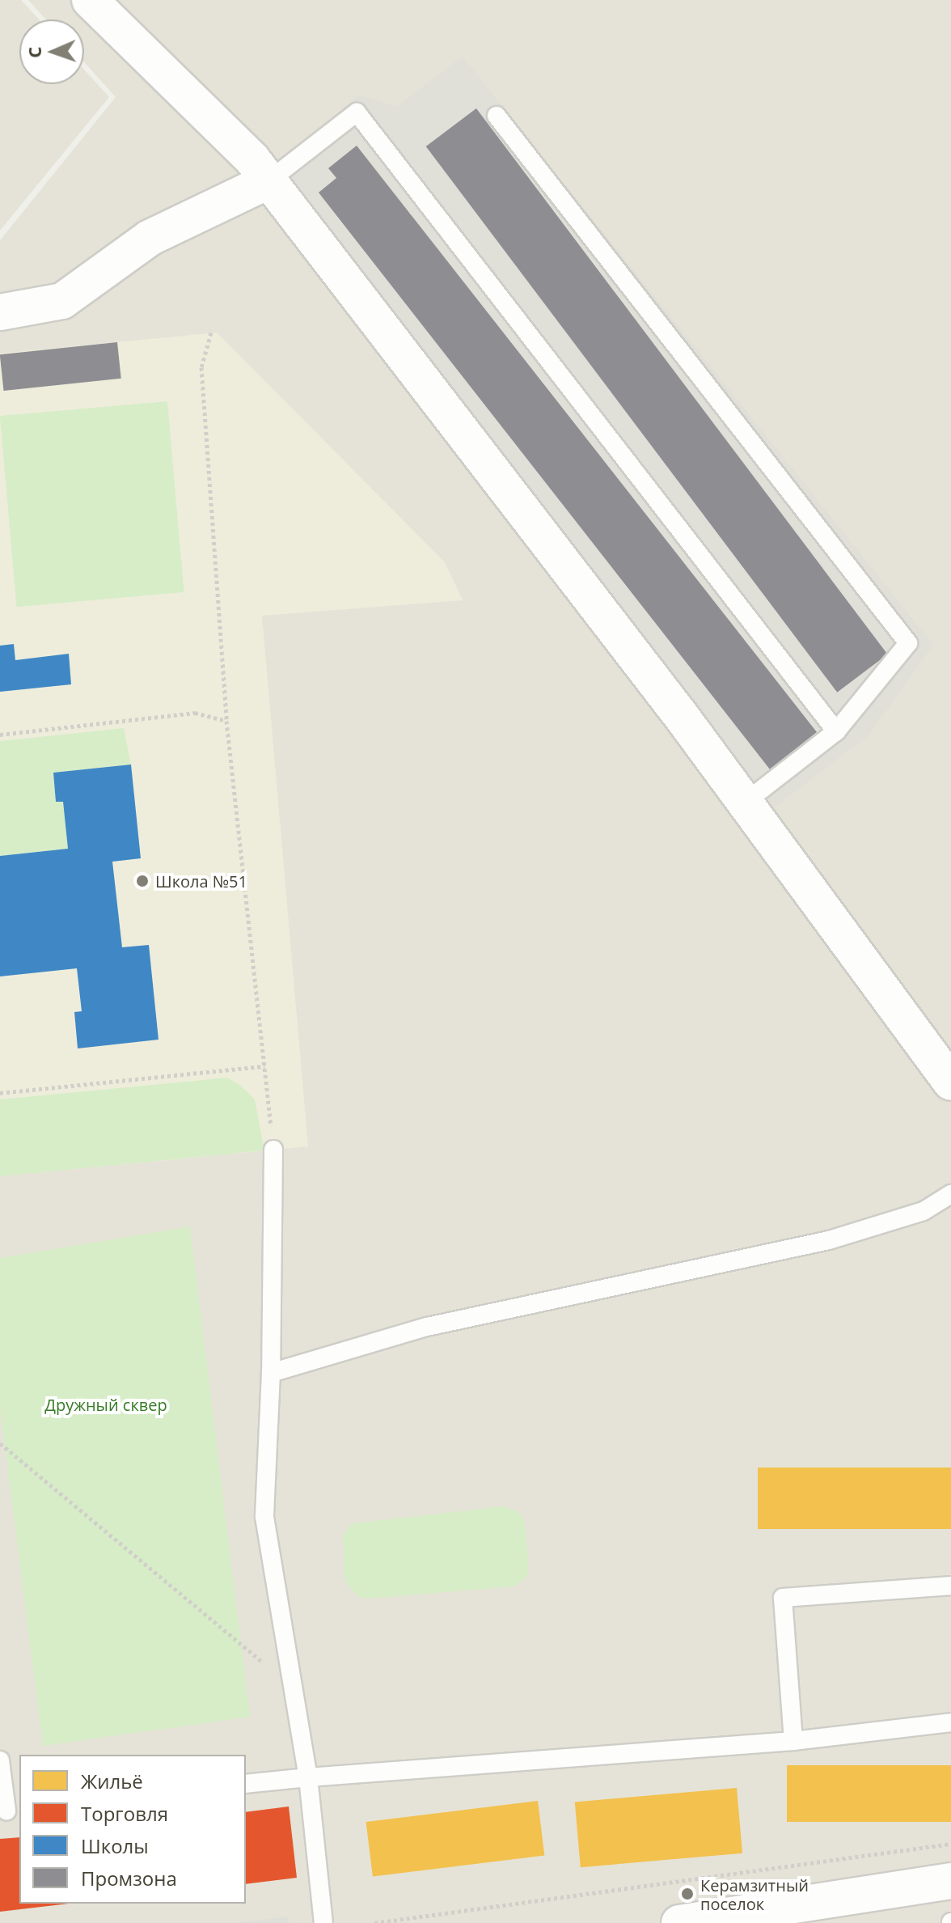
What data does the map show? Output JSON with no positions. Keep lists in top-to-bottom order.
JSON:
{
  "parks": ["Дружный сквер"],
  "places": ["Школа №51", "Керамзитный поселок"],
  "legend": [
    "Жильё",
    "Торговля",
    "Школы",
    "Промзона"
  ],
  "north": "left"
}
